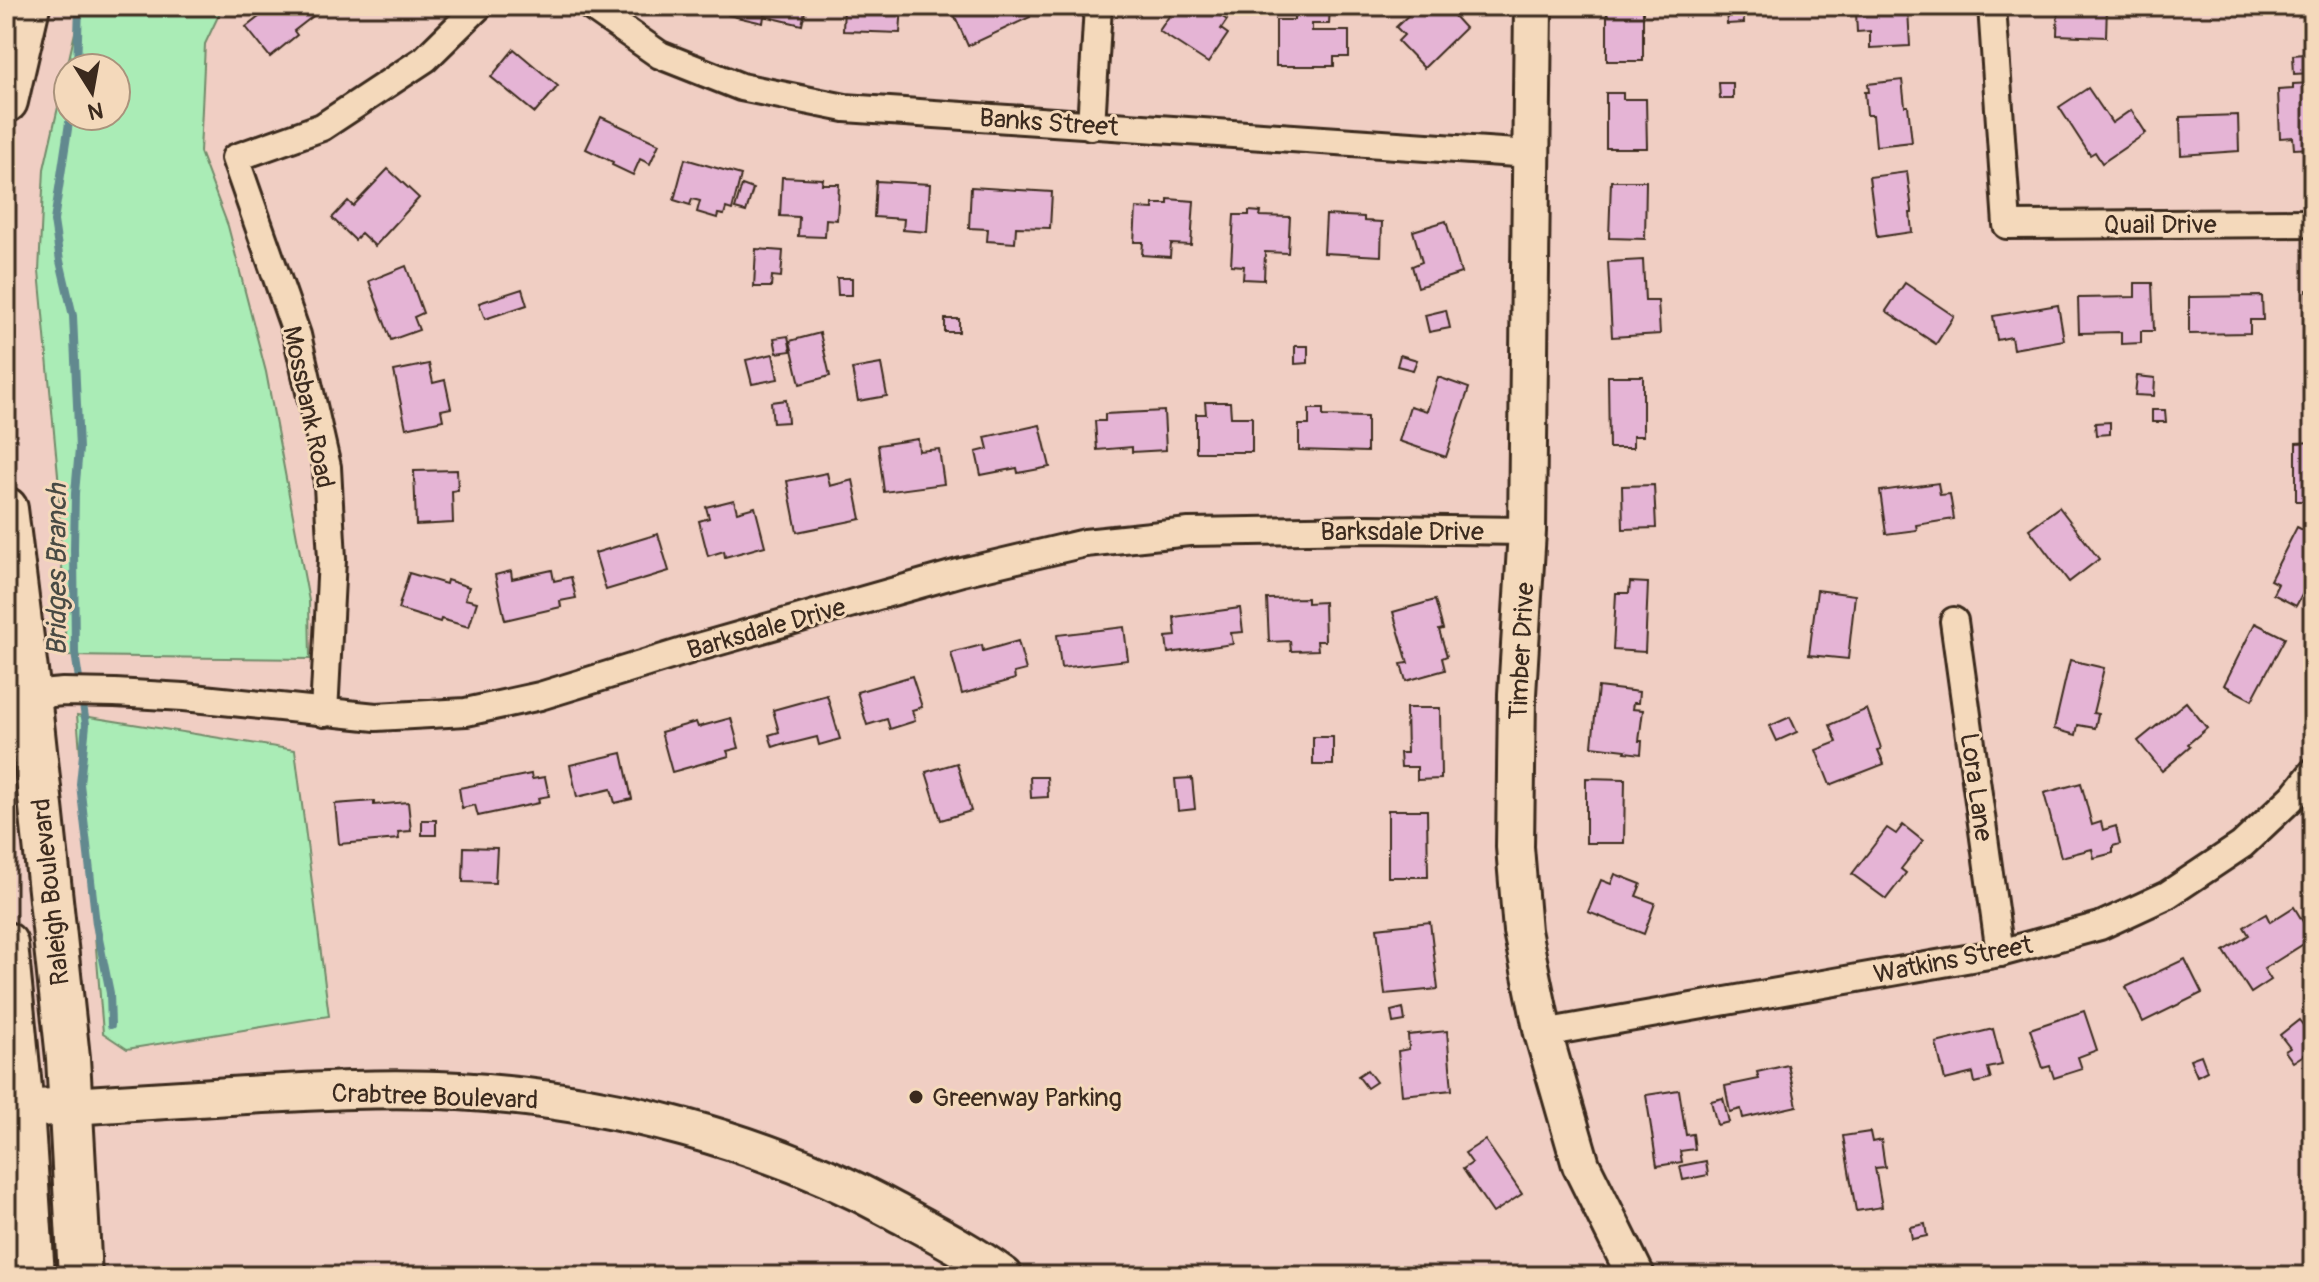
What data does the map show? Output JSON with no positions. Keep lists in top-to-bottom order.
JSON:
{
  "streets": {
    "main road": ["Raleigh Boulevard"],
    "street": [
      "Banks Street",
      "Quail Drive",
      "Mossbank Road",
      "Barksdale Drive",
      "Timber Drive",
      "Lora Lane",
      "Watkins Street",
      "Crabtree Boulevard"
    ]
  },
  "crossings": [
    ["Banks Street", "Timber Drive"],
    ["Mossbank Road", "Barksdale Drive"],
    ["Barksdale Drive", "Timber Drive"],
    ["Barksdale Drive", "Raleigh Boulevard"],
    ["Timber Drive", "Watkins Street"],
    ["Lora Lane", "Watkins Street"],
    ["Raleigh Boulevard", "Crabtree Boulevard"]
  ],
  "water": ["Bridges Branch"],
  "places": ["Greenway Parking"],
  "north": "bottom"
}
